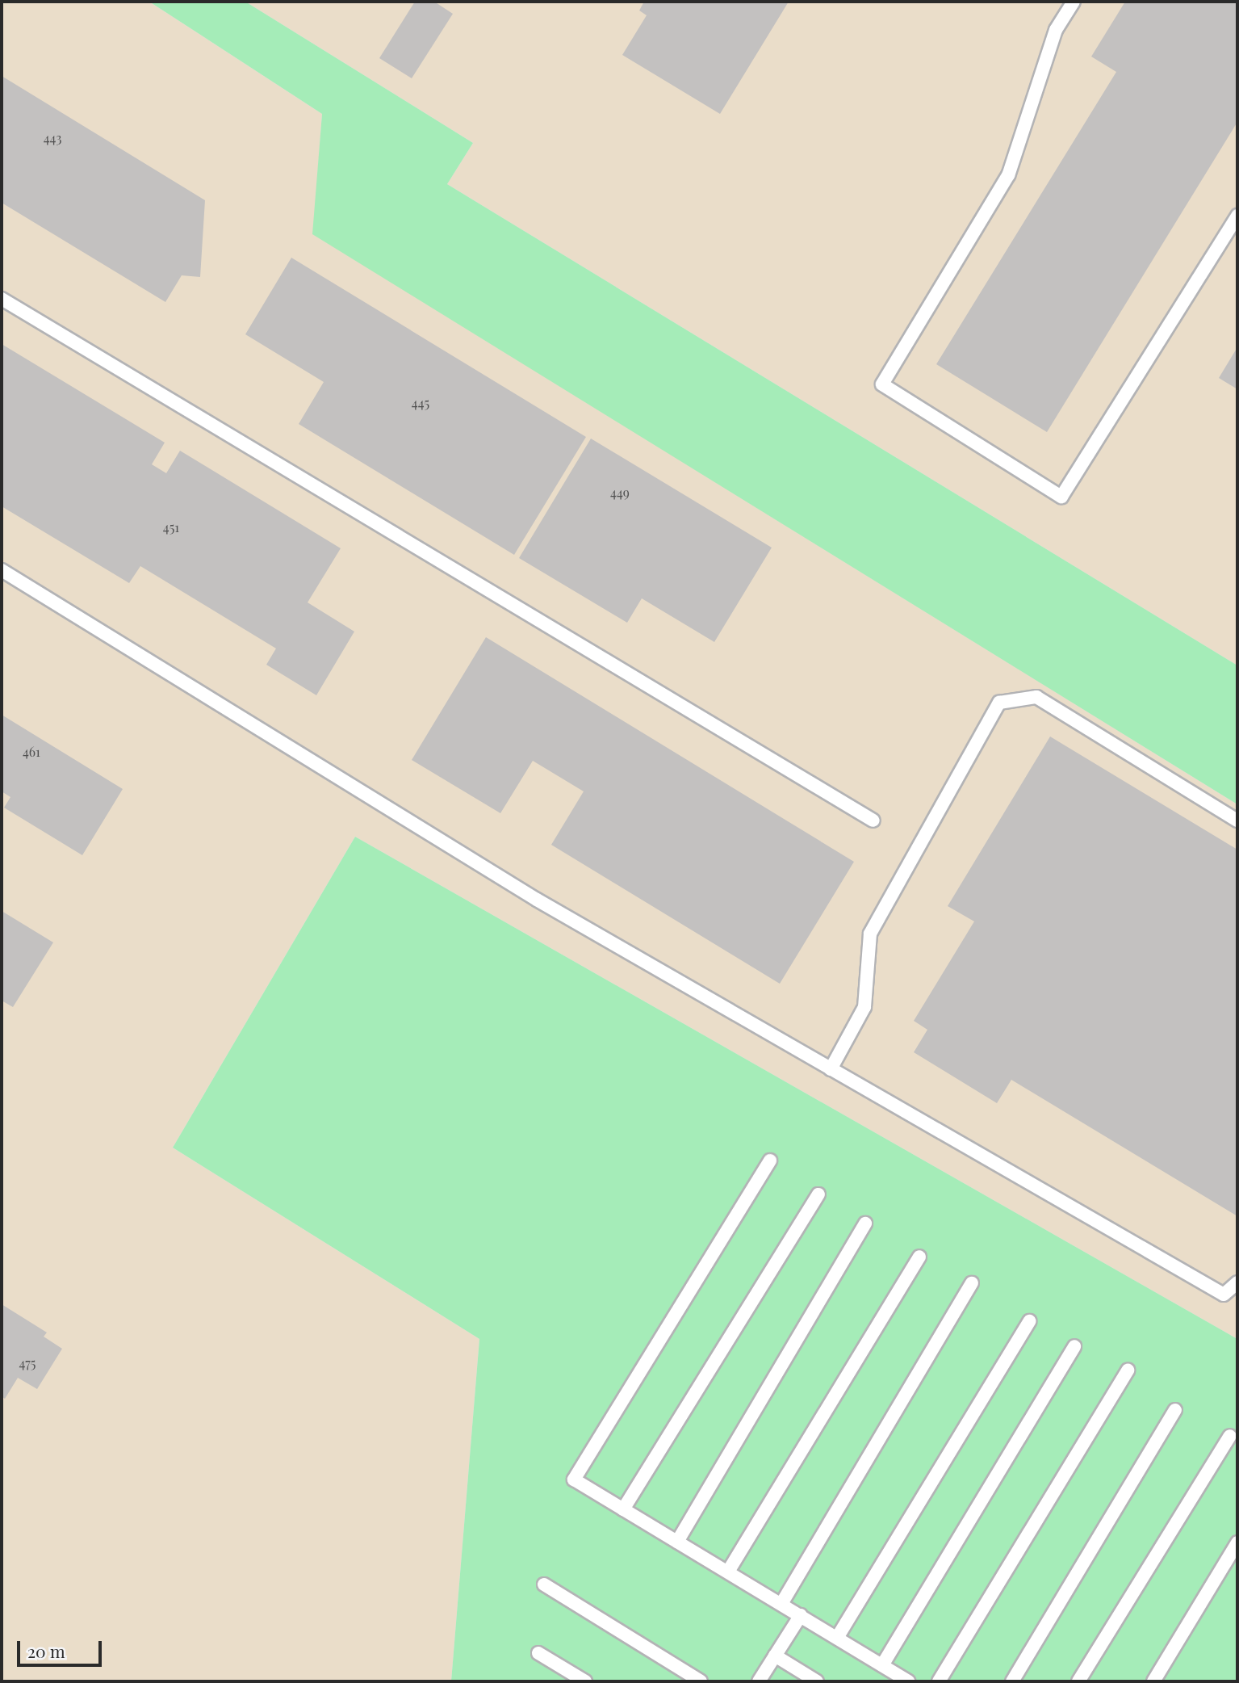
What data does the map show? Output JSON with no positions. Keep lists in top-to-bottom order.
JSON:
{
  "house_numbers": [
    "443",
    "445",
    "449",
    "451",
    "461",
    "475"
  ],
  "scale_bar": "20 m"
}
